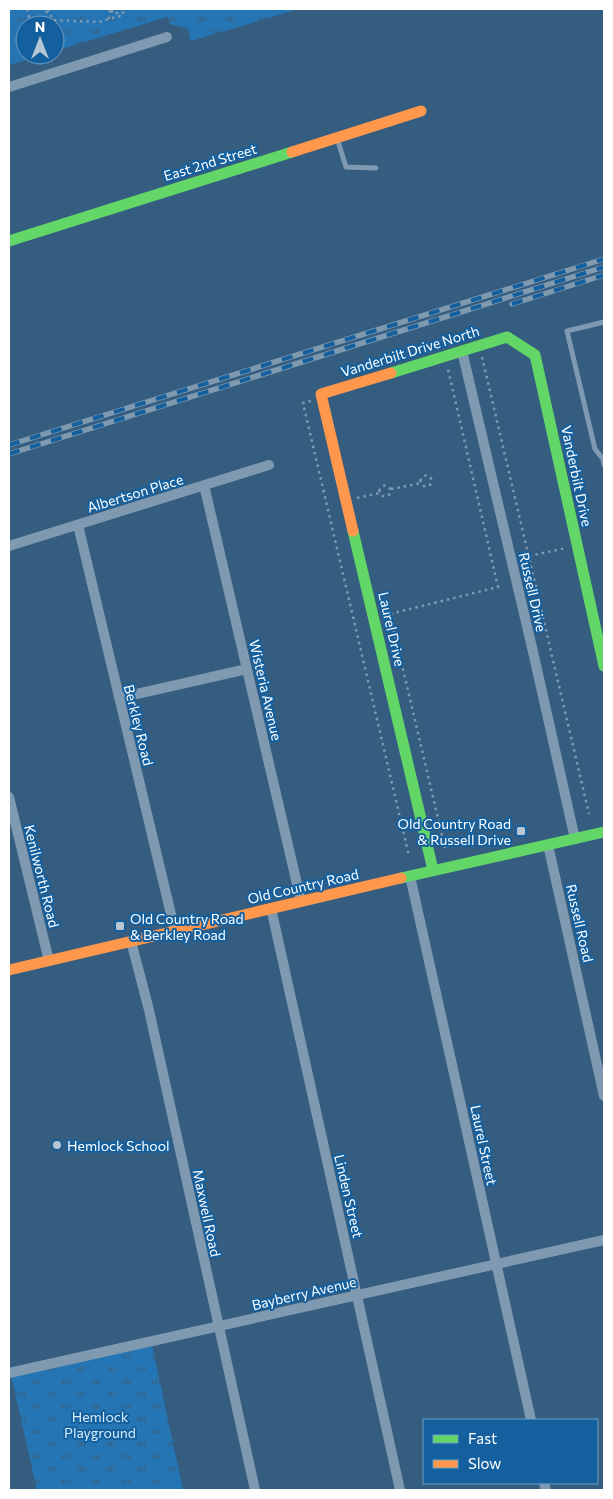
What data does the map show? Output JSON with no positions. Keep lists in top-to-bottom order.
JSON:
{
  "streets": {
    "street": [
      "East 2nd Street",
      "Vanderbilt Drive North",
      "Vanderbilt Drive",
      "Albertson Place",
      "Russell Drive",
      "Laurel Drive",
      "Wisteria Avenue",
      "Berkley Road",
      "Kenilworth Road",
      "Old Country Road",
      "Russell Road",
      "Laurel Street",
      "Linden Street",
      "Maxwell Road",
      "Bayberry Avenue"
    ]
  },
  "crossings": [
    ["Vanderbilt Drive North", "Vanderbilt Drive"],
    ["Vanderbilt Drive North", "Russell Drive"],
    ["Vanderbilt Drive North", "Laurel Drive"],
    ["Albertson Place", "Wisteria Avenue"],
    ["Albertson Place", "Berkley Road"],
    ["Russell Drive", "Old Country Road"],
    ["Laurel Drive", "Old Country Road"],
    ["Wisteria Avenue", "Old Country Road"],
    ["Berkley Road", "Old Country Road"],
    ["Kenilworth Road", "Old Country Road"],
    ["Old Country Road", "Russell Road"],
    ["Old Country Road", "Laurel Street"],
    ["Old Country Road", "Linden Street"],
    ["Old Country Road", "Maxwell Road"],
    ["Laurel Street", "Bayberry Avenue"],
    ["Linden Street", "Bayberry Avenue"],
    ["Maxwell Road", "Bayberry Avenue"]
  ],
  "parks": ["Hemlock Playground"],
  "places": {
    "transit": ["Old Country Road & Russell Drive", "Old Country Road & Berkley Road"],
    "other": ["Hemlock School"]
  },
  "legend": ["Fast", "Slow"],
  "north": "top"
}
